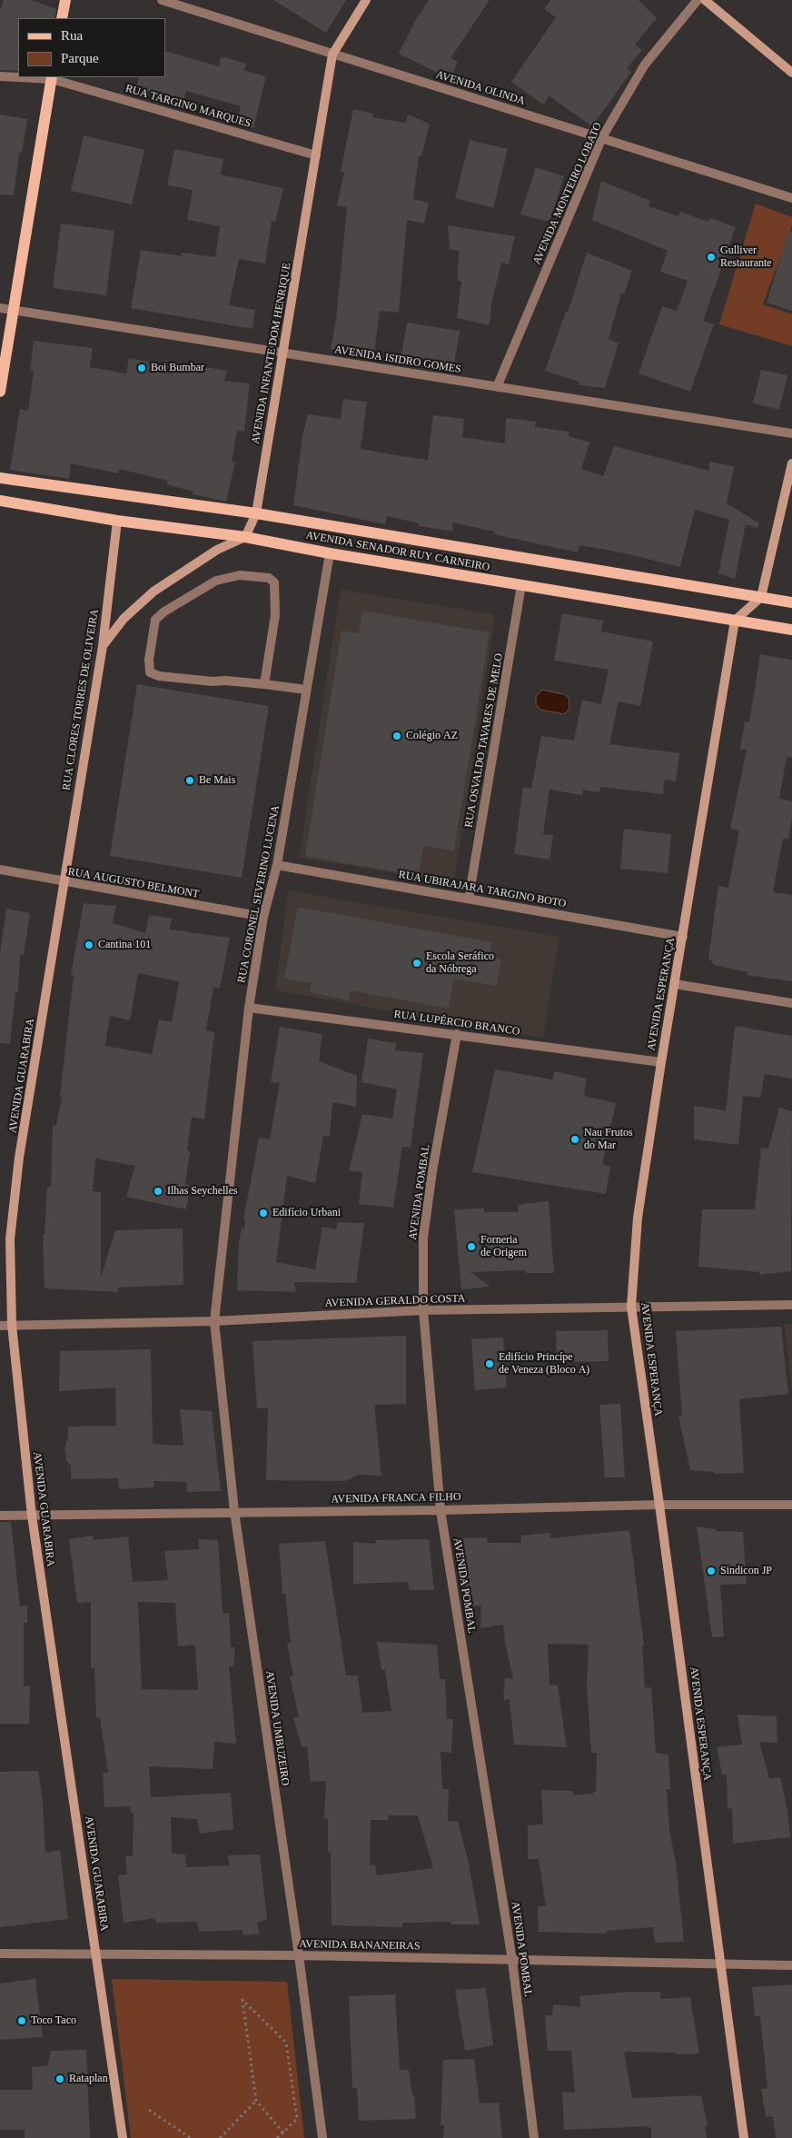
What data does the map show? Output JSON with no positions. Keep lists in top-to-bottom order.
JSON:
{
  "streets": {
    "main road": [
      "AVENIDA INFANTE DOM HENRIQUE",
      "AVENIDA SENADOR RUY CARNEIRO",
      "RUA CLORES TORRES DE OLIVEIRA",
      "AVENIDA ESPERANÇA",
      "AVENIDA GUARABIRA"
    ],
    "street": [
      "AVENIDA OLINDA",
      "RUA TARGINO MARQUES",
      "AVENIDA MONTEIRO LOBATO",
      "AVENIDA ISIDRO GOMES",
      "RUA OSVALDO TAVARES DE MELO",
      "RUA AUGUSTO BELMONT",
      "RUA UBIRAJARA TARGINO BOTO",
      "RUA CORONEL SEVERINO LUCENA",
      "RUA LUPÉRCIO BRANCO",
      "AVENIDA POMBAL",
      "AVENIDA GERALDO COSTA",
      "AVENIDA FRANCA FILHO",
      "AVENIDA UMBUZEIRO",
      "AVENIDA BANANEIRAS"
    ]
  },
  "crossings": [
    ["AVENIDA OLINDA", "AVENIDA MONTEIRO LOBATO"],
    ["AVENIDA OLINDA", "AVENIDA INFANTE DOM HENRIQUE"],
    ["RUA TARGINO MARQUES", "AVENIDA INFANTE DOM HENRIQUE"],
    ["AVENIDA MONTEIRO LOBATO", "AVENIDA ISIDRO GOMES"],
    ["AVENIDA INFANTE DOM HENRIQUE", "AVENIDA ISIDRO GOMES"],
    ["AVENIDA INFANTE DOM HENRIQUE", "AVENIDA SENADOR RUY CARNEIRO"],
    ["AVENIDA SENADOR RUY CARNEIRO", "RUA CLORES TORRES DE OLIVEIRA"],
    ["AVENIDA SENADOR RUY CARNEIRO", "RUA OSVALDO TAVARES DE MELO"],
    ["AVENIDA SENADOR RUY CARNEIRO", "RUA CORONEL SEVERINO LUCENA"],
    ["AVENIDA SENADOR RUY CARNEIRO", "AVENIDA ESPERANÇA"],
    ["RUA CLORES TORRES DE OLIVEIRA", "RUA AUGUSTO BELMONT"],
    ["RUA CLORES TORRES DE OLIVEIRA", "AVENIDA GUARABIRA"],
    ["RUA OSVALDO TAVARES DE MELO", "RUA UBIRAJARA TARGINO BOTO"],
    ["RUA AUGUSTO BELMONT", "RUA CORONEL SEVERINO LUCENA"],
    ["RUA AUGUSTO BELMONT", "AVENIDA GUARABIRA"],
    ["RUA UBIRAJARA TARGINO BOTO", "RUA CORONEL SEVERINO LUCENA"],
    ["RUA UBIRAJARA TARGINO BOTO", "AVENIDA ESPERANÇA"],
    ["RUA CORONEL SEVERINO LUCENA", "RUA LUPÉRCIO BRANCO"],
    ["RUA CORONEL SEVERINO LUCENA", "AVENIDA GERALDO COSTA"],
    ["RUA CORONEL SEVERINO LUCENA", "AVENIDA UMBUZEIRO"],
    ["AVENIDA ESPERANÇA", "RUA LUPÉRCIO BRANCO"],
    ["AVENIDA ESPERANÇA", "AVENIDA GERALDO COSTA"],
    ["AVENIDA ESPERANÇA", "AVENIDA FRANCA FILHO"],
    ["AVENIDA ESPERANÇA", "AVENIDA BANANEIRAS"],
    ["RUA LUPÉRCIO BRANCO", "AVENIDA POMBAL"],
    ["AVENIDA GUARABIRA", "AVENIDA GERALDO COSTA"],
    ["AVENIDA GUARABIRA", "AVENIDA FRANCA FILHO"],
    ["AVENIDA GUARABIRA", "AVENIDA BANANEIRAS"],
    ["AVENIDA POMBAL", "AVENIDA GERALDO COSTA"],
    ["AVENIDA POMBAL", "AVENIDA FRANCA FILHO"],
    ["AVENIDA POMBAL", "AVENIDA BANANEIRAS"],
    ["AVENIDA GERALDO COSTA", "AVENIDA UMBUZEIRO"],
    ["AVENIDA FRANCA FILHO", "AVENIDA UMBUZEIRO"],
    ["AVENIDA UMBUZEIRO", "AVENIDA BANANEIRAS"]
  ],
  "places": [
    "Gulliver Restaurante",
    "Boi Bumbar",
    "Colégio AZ",
    "Be Mais",
    "Cantina 101",
    "Escola Seráfico da Nóbrega",
    "Nau Frutos do Mar",
    "Ilhas Seychelles",
    "Edifício Urbani",
    "Forneria de Origem",
    "Edifício Princípe de Veneza (Bloco A)",
    "Sindicon JP",
    "Toco Taco",
    "Rataplan"
  ],
  "legend": ["Rua", "Parque"]
}
